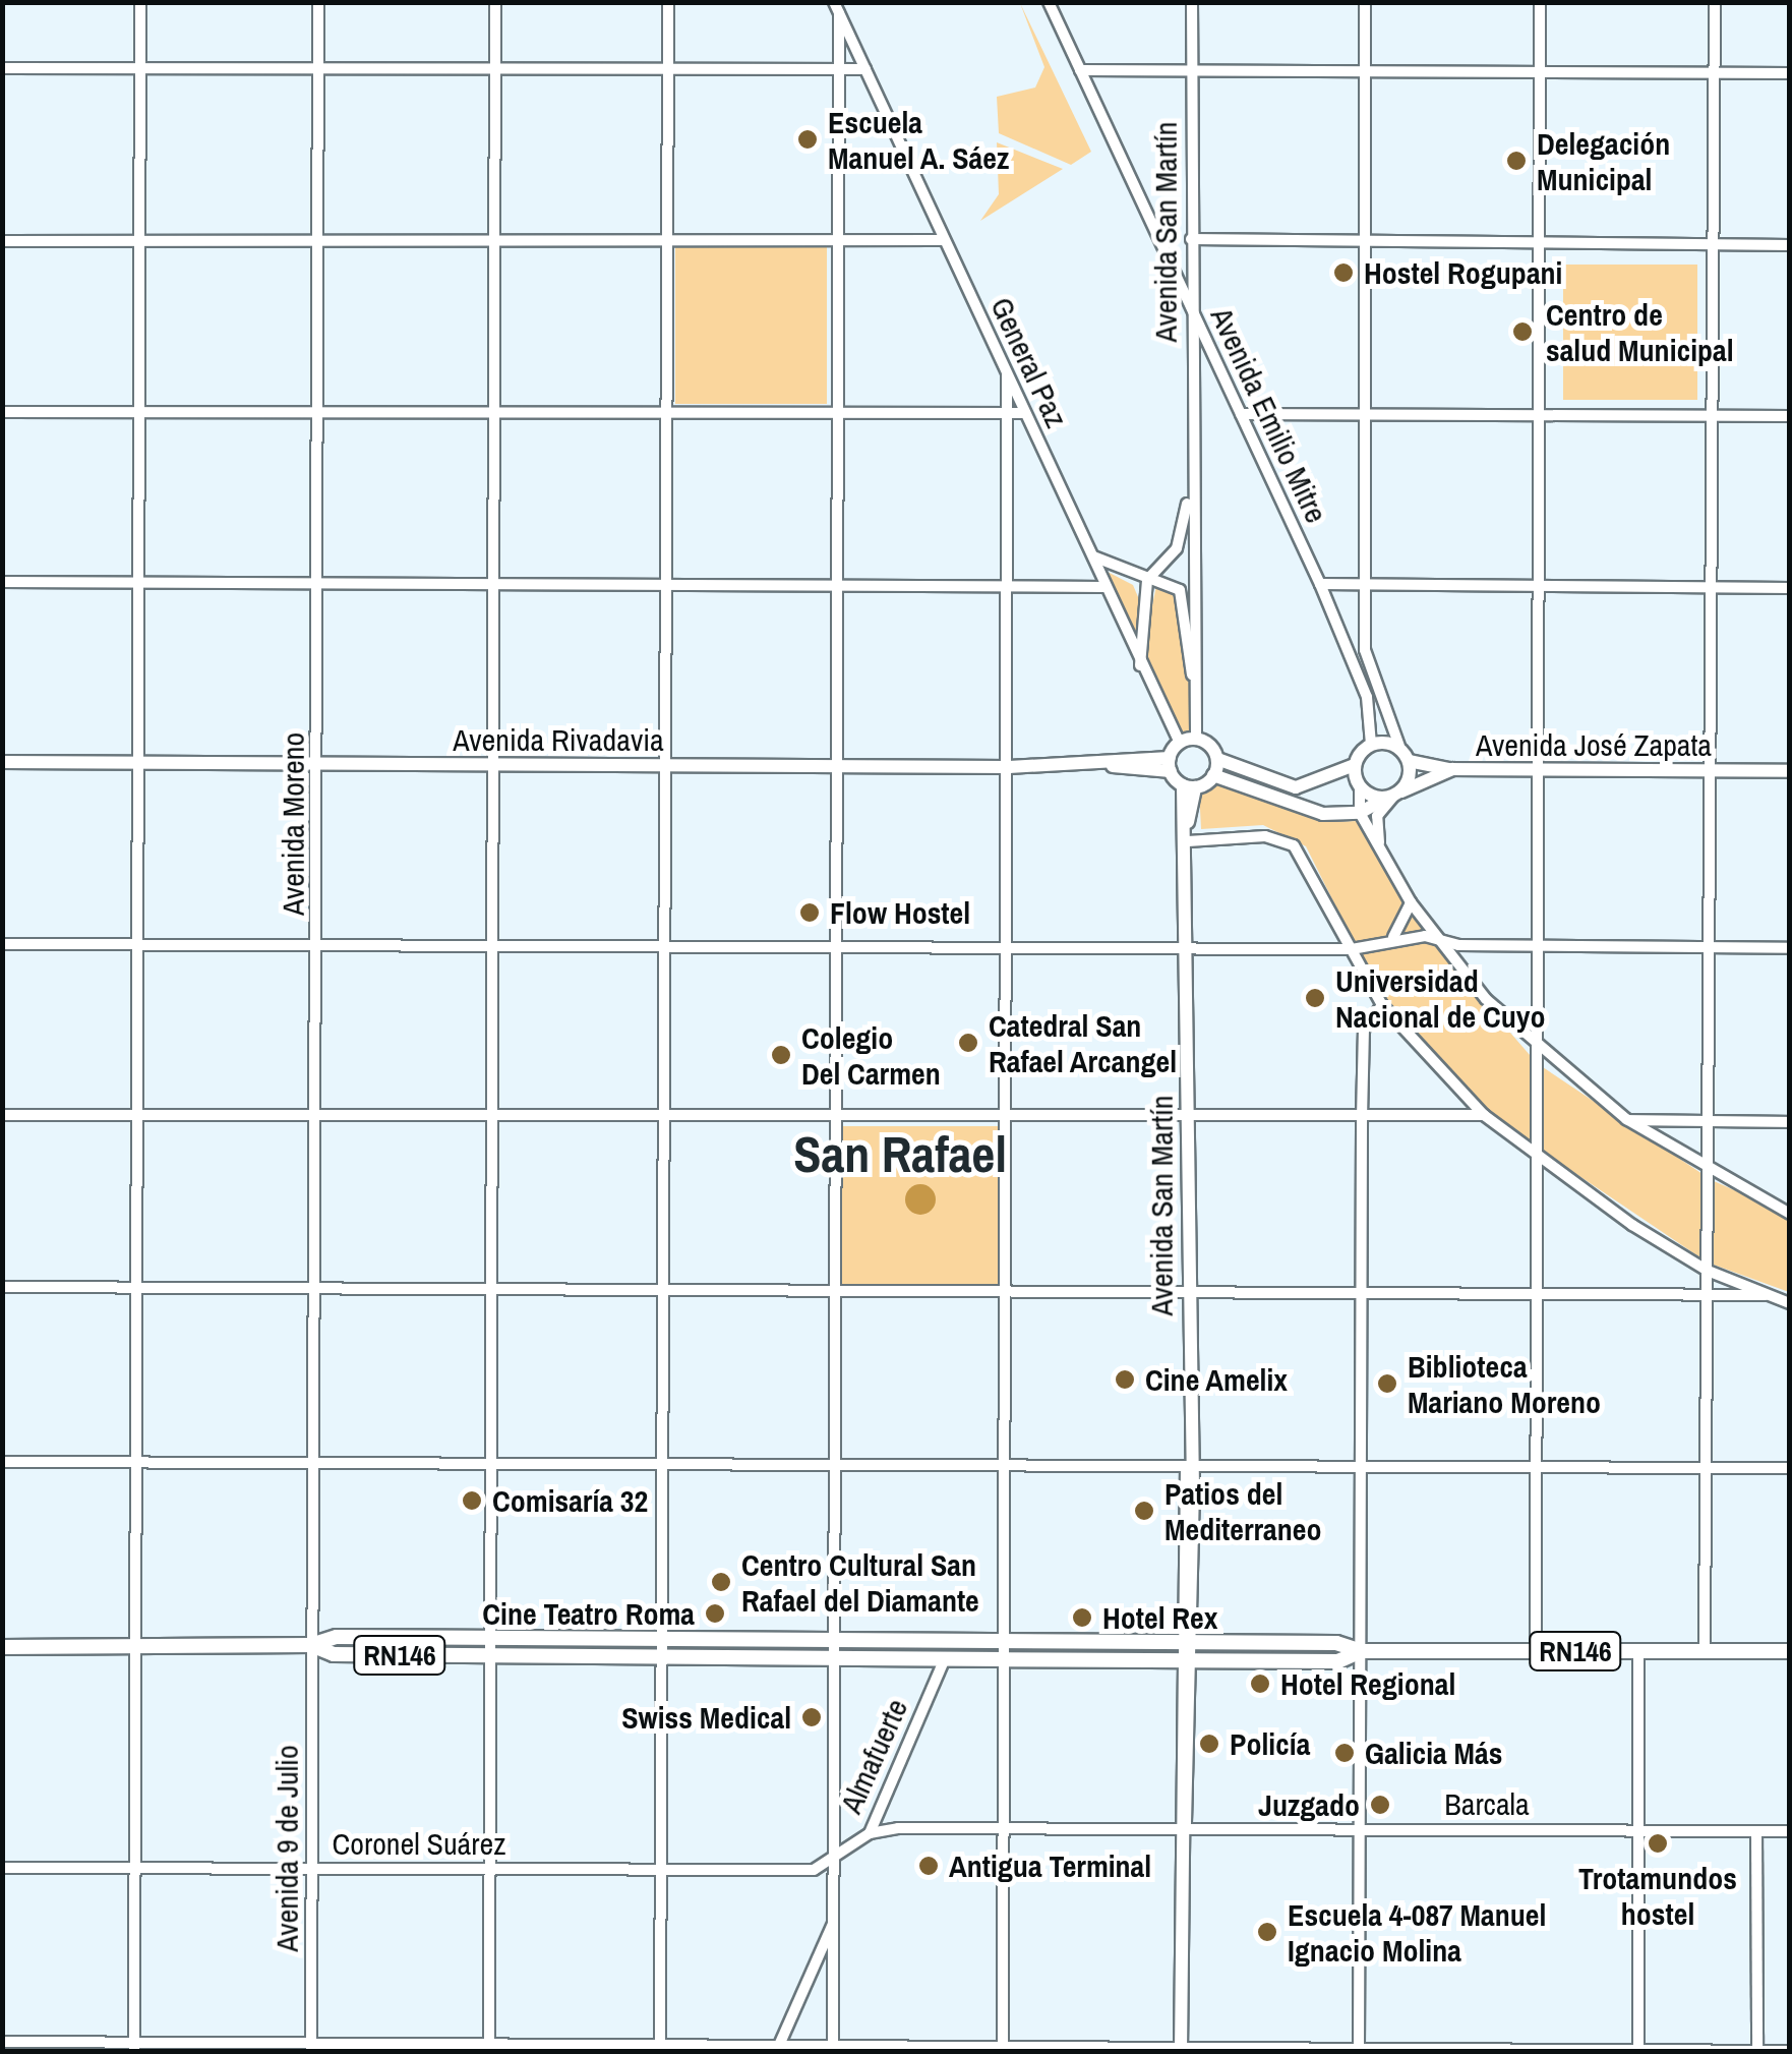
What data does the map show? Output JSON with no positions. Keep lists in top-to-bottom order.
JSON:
{
  "streets": {
    "highway": ["RN146"],
    "main road": ["Avenida San Martín", "Avenida Rivadavia", "Avenida José Zapata"],
    "street": [
      "General Paz",
      "Avenida Emilio Mitre",
      "Avenida Moreno",
      "Almafuerte",
      "Barcala",
      "Coronel Suárez",
      "Avenida 9 de Julio"
    ]
  },
  "crossings": [
    ["Avenida San Martín", "General Paz"],
    ["Avenida San Martín", "Avenida Emilio Mitre"],
    ["Avenida San Martín", "Avenida Rivadavia"],
    ["Avenida San Martín", "RN146"],
    ["Avenida San Martín", "Barcala"],
    ["General Paz", "Avenida Rivadavia"],
    ["Avenida Rivadavia", "Avenida Moreno"],
    ["Avenida Moreno", "RN146"],
    ["Avenida Moreno", "Avenida 9 de Julio"],
    ["RN146", "Almafuerte"],
    ["RN146", "Avenida 9 de Julio"],
    ["Almafuerte", "Coronel Suárez"],
    ["Coronel Suárez", "Avenida 9 de Julio"]
  ],
  "districts": ["San Rafael"],
  "places": [
    "Escuela Manuel A. Sáez",
    "Delegación Municipal",
    "Hostel Rogupani",
    "Centro de salud Municipal",
    "Flow Hostel",
    "Universidad Nacional de Cuyo",
    "Catedral San Rafael Arcangel",
    "Colegio Del Carmen",
    "Cine Amelix",
    "Biblioteca Mariano Moreno",
    "Comisaría 32",
    "Patios del Mediterraneo",
    "Centro Cultural San Rafael del Diamante",
    "Cine Teatro Roma",
    "Hotel Rex",
    "Hotel Regional",
    "Swiss Medical",
    "Policía",
    "Galicia Más",
    "Juzgado",
    "Trotamundos hostel",
    "Antigua Terminal",
    "Escuela 4-087 Manuel Ignacio Molina"
  ]
}
